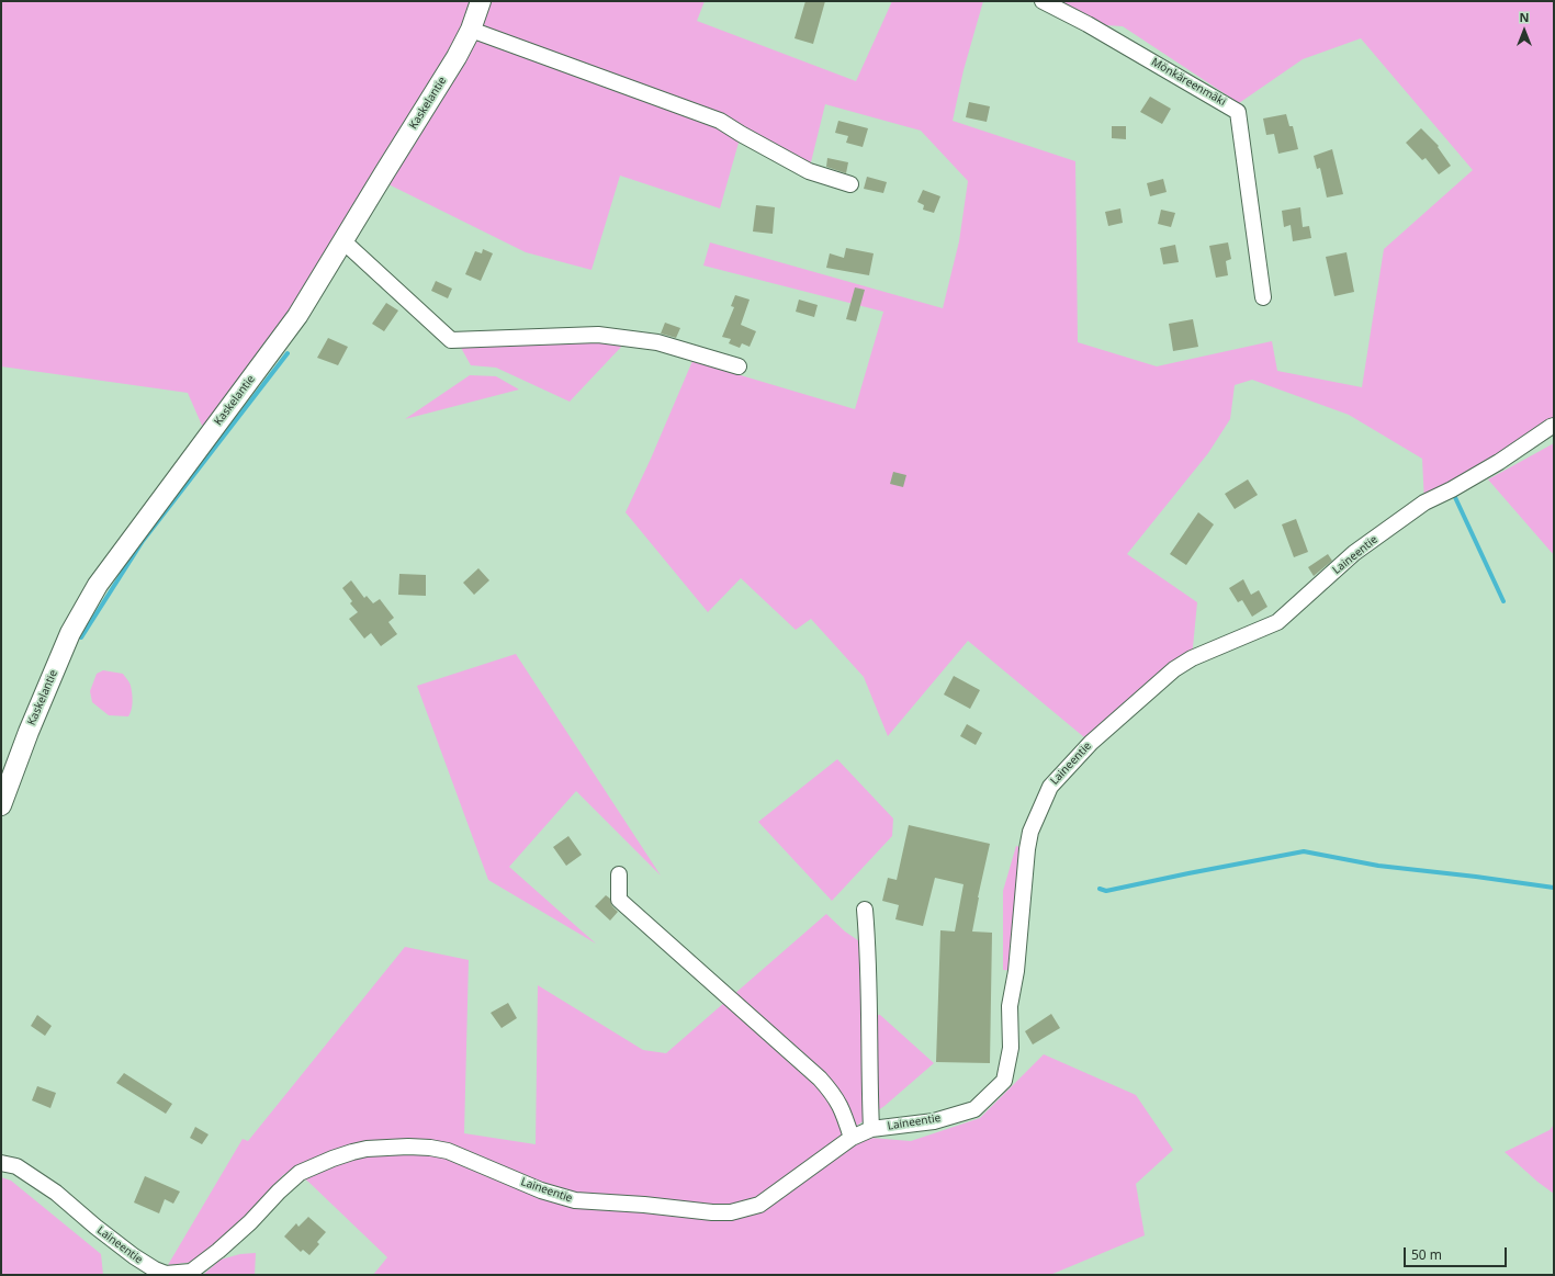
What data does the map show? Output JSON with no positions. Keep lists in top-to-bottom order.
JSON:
{
  "streets": {
    "street": ["Mönkäreenmäki", "Kaskelantie", "Laineentie"]
  },
  "scale_bar": "50 m",
  "north": "top"
}
